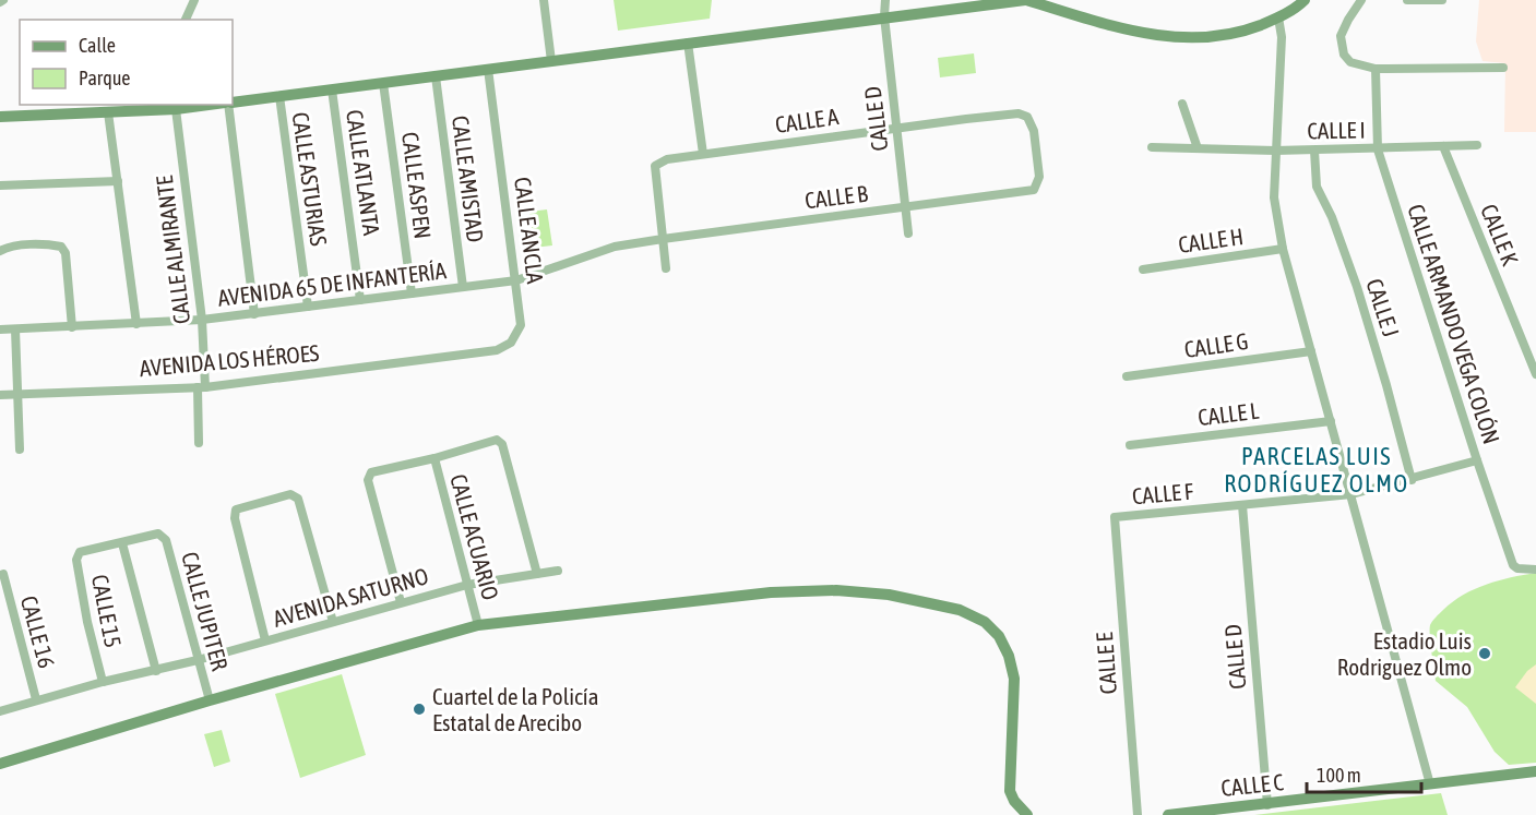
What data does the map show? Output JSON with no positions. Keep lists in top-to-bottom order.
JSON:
{
  "streets": {
    "street": [
      "CALLE D",
      "CALLE A",
      "CALLE I",
      "CALLE ATLANTA",
      "CALLE ASTURIAS",
      "CALLE AMISTAD",
      "CALLE ASPEN",
      "CALLE B",
      "CALLE ANCLA",
      "CALLE K",
      "CALLE H",
      "CALLE ALMIRANTE",
      "AVENIDA 65 DE INFANTERÍA",
      "CALLE J",
      "CALLE ARMANDO VEGA COLÓN",
      "CALLE G",
      "AVENIDA LOS HÉROES",
      "CALLE L",
      "CALLE F",
      "CALLE ACUARIO",
      "AVENIDA SATURNO",
      "CALLE 15",
      "CALLE JUPITER",
      "CALLE 16",
      "CALLE E",
      "CALLE C"
    ]
  },
  "crossings": [
    ["CALLE D", "CALLE A"],
    ["CALLE D", "CALLE B"],
    ["CALLE D", "CALLE F"],
    ["CALLE D", "CALLE C"],
    ["CALLE A", "CALLE B"],
    ["CALLE I", "CALLE K"],
    ["CALLE I", "CALLE J"],
    ["CALLE I", "CALLE ARMANDO VEGA COLÓN"],
    ["CALLE ATLANTA", "AVENIDA 65 DE INFANTERÍA"],
    ["CALLE ASTURIAS", "AVENIDA 65 DE INFANTERÍA"],
    ["CALLE AMISTAD", "AVENIDA 65 DE INFANTERÍA"],
    ["CALLE ASPEN", "AVENIDA 65 DE INFANTERÍA"],
    ["CALLE B", "AVENIDA 65 DE INFANTERÍA"],
    ["CALLE ANCLA", "AVENIDA 65 DE INFANTERÍA"],
    ["CALLE ANCLA", "AVENIDA LOS HÉROES"],
    ["CALLE ALMIRANTE", "AVENIDA 65 DE INFANTERÍA"],
    ["CALLE ALMIRANTE", "AVENIDA LOS HÉROES"],
    ["CALLE J", "CALLE F"],
    ["CALLE ARMANDO VEGA COLÓN", "CALLE F"],
    ["CALLE F", "CALLE E"],
    ["CALLE ACUARIO", "AVENIDA SATURNO"],
    ["AVENIDA SATURNO", "CALLE 15"],
    ["AVENIDA SATURNO", "CALLE JUPITER"],
    ["AVENIDA SATURNO", "CALLE 16"],
    ["CALLE 15", "CALLE JUPITER"]
  ],
  "districts": ["PARCELAS LUIS RODRÍGUEZ OLMO"],
  "places": ["Estadio Luis Rodriguez Olmo", "Cuartel de la Policía Estatal de Arecibo"],
  "legend": ["Calle", "Parque"],
  "scale_bar": "100 m"
}
